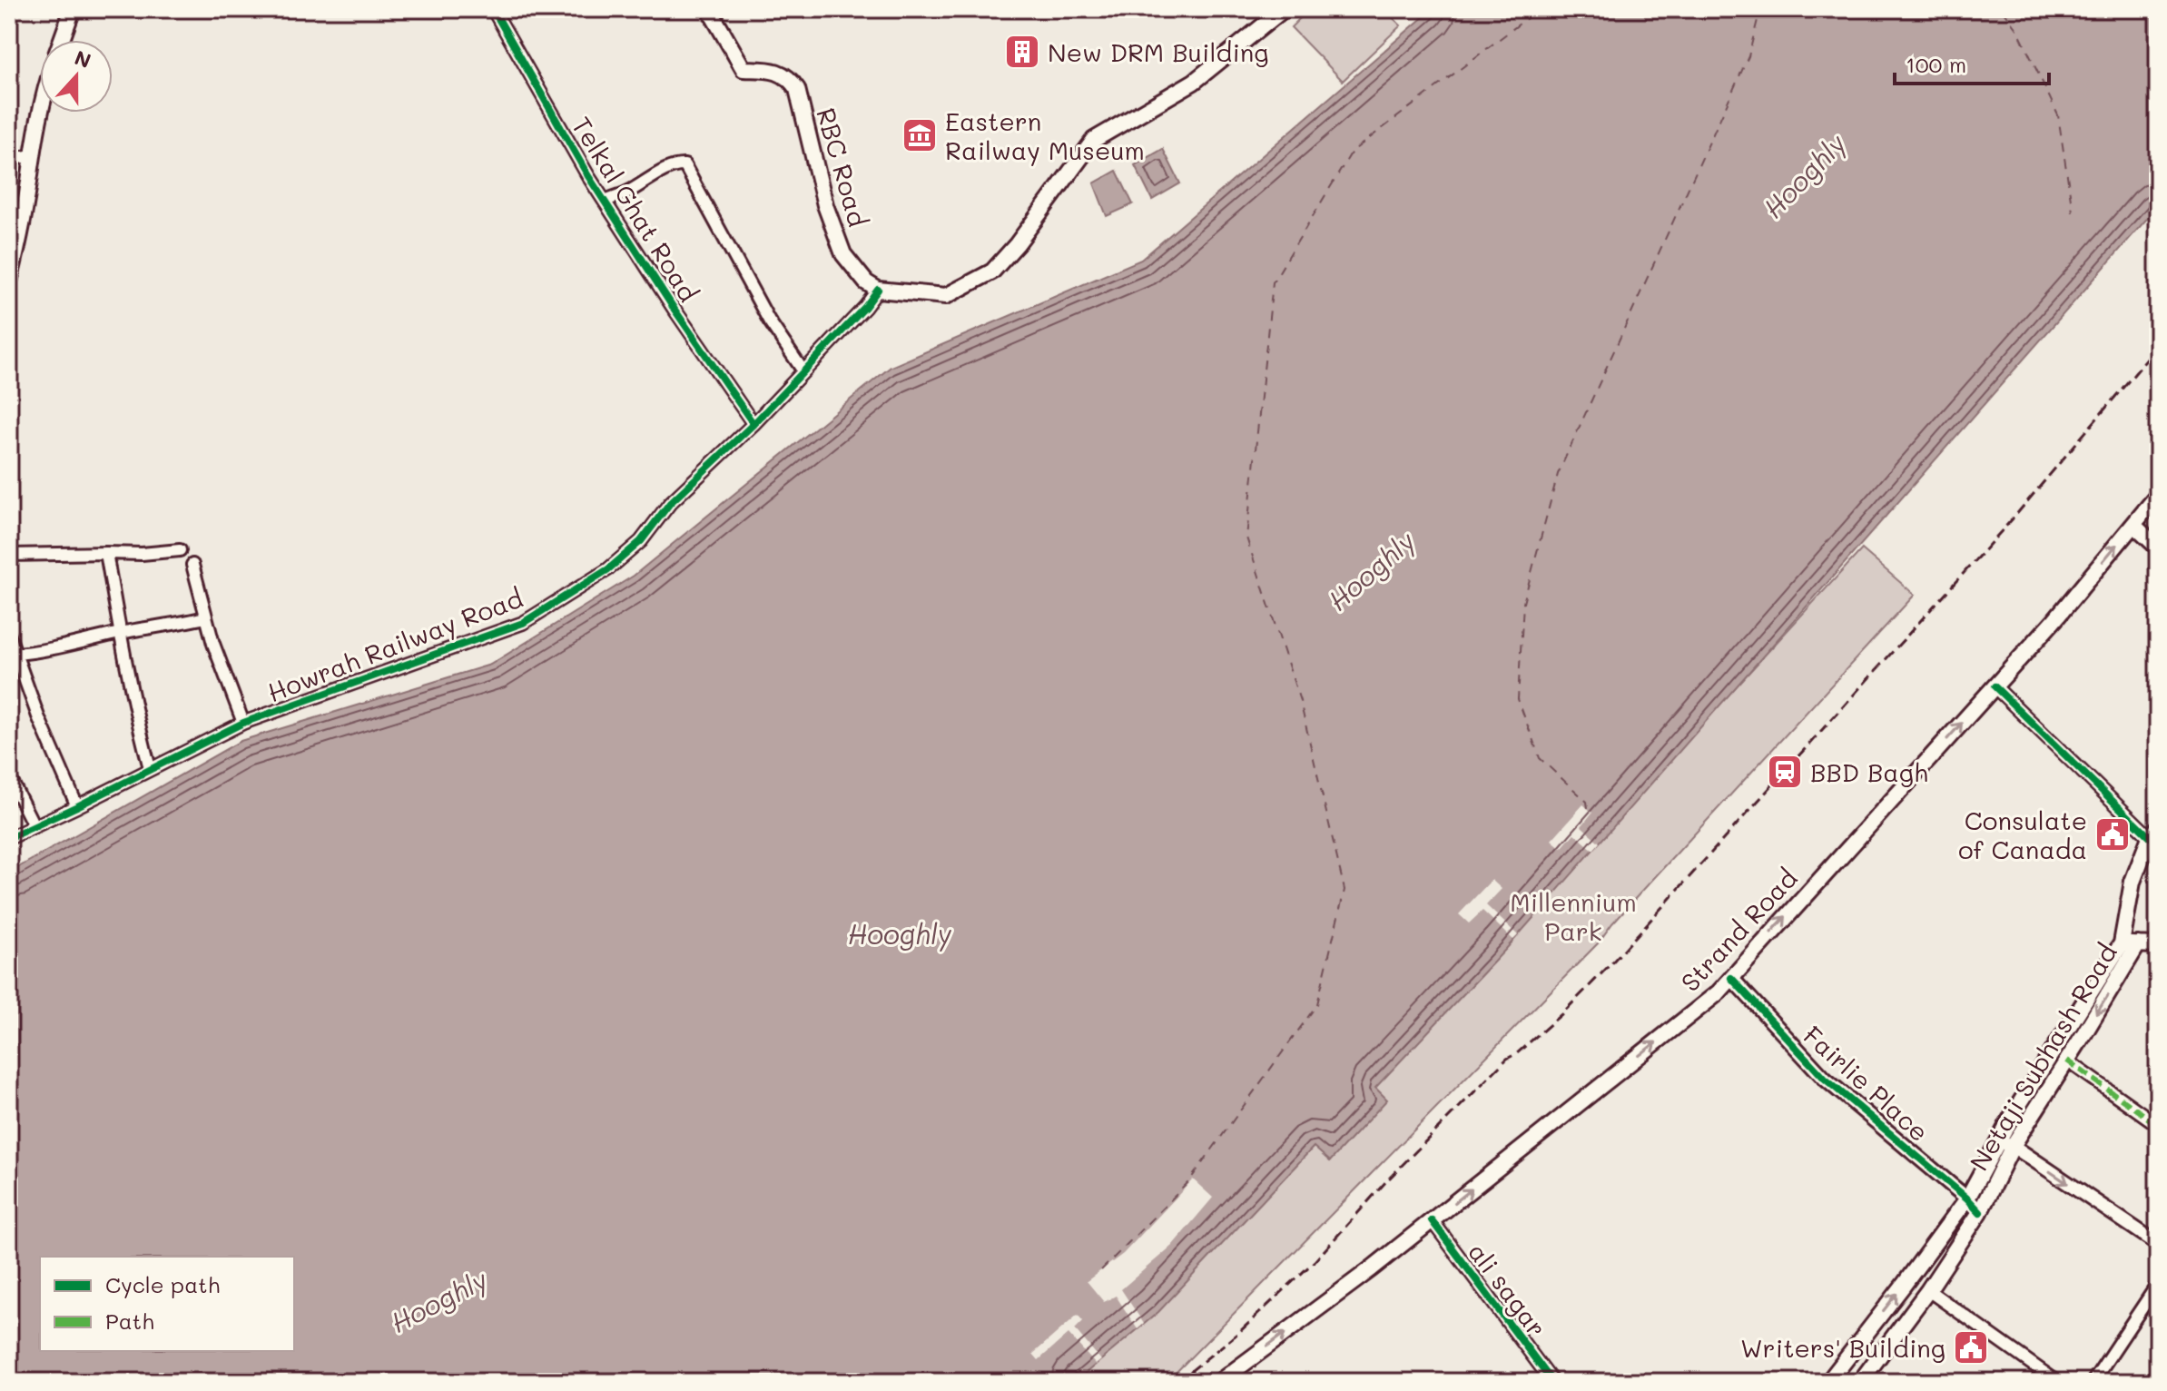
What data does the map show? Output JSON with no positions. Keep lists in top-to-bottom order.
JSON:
{
  "streets": {
    "main road": ["RBC Road", "Strand Road", "Netaji Subhash Road"],
    "street": [
      "Telkal Ghat Road",
      "Howrah Railway Road",
      "Fairlie Place",
      "ali sagar"
    ]
  },
  "crossings": [
    ["RBC Road", "Howrah Railway Road"],
    ["Telkal Ghat Road", "Howrah Railway Road"],
    ["Strand Road", "Fairlie Place"],
    ["Strand Road", "ali sagar"],
    ["Netaji Subhash Road", "Fairlie Place"]
  ],
  "one_way": ["Strand Road"],
  "water": ["Hooghly"],
  "parks": ["Millennium Park"],
  "places": {
    "building": ["New DRM Building"],
    "museum": ["Eastern Railway Museum"],
    "station": ["BBD Bagh"],
    "public building": ["Consulate of Canada", "Writers' Building"]
  },
  "legend": ["Cycle path", "Path"],
  "scale_bar": "100 m",
  "north": "top"
}
